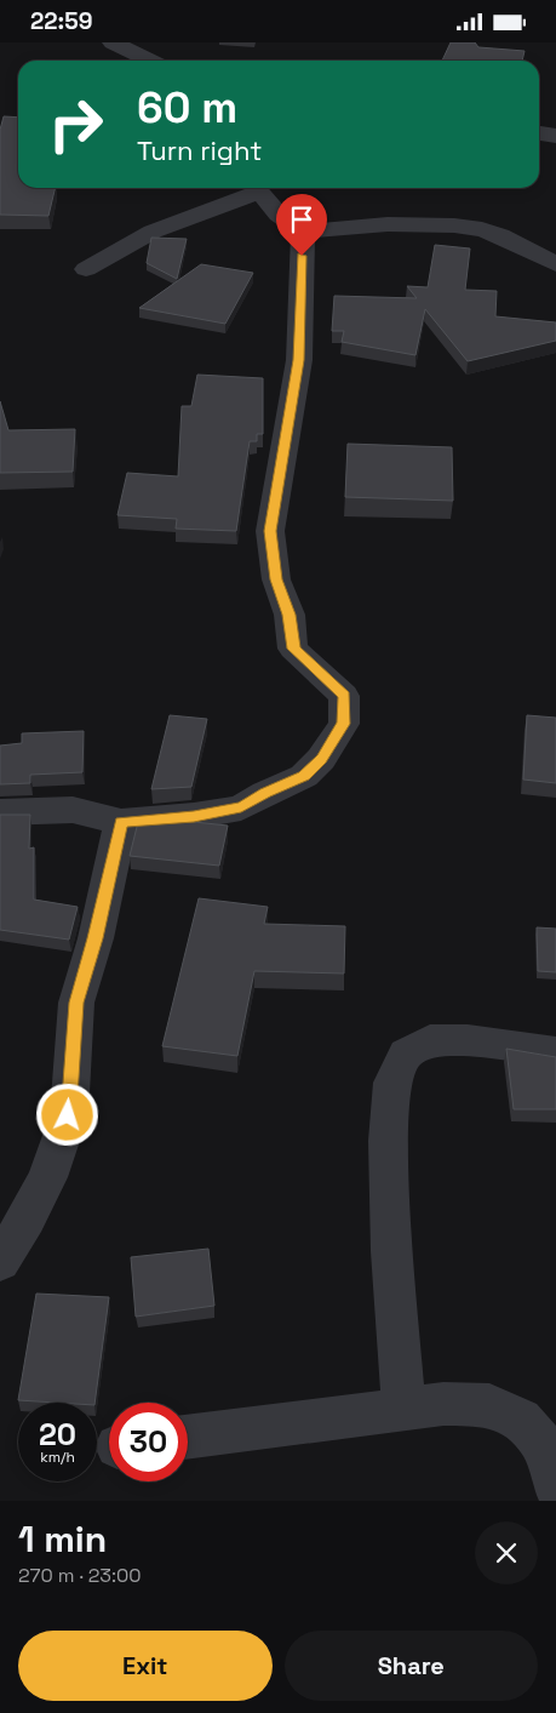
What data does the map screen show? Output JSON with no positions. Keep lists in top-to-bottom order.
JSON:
{
  "page": {
    "status": "22:59",
    "turn": ["60 m", "Turn right"],
    "speed": "20 km/h",
    "limit": "30",
    "heading": ["1 min", "270 m · 23:00"],
    "buttons": ["Exit", "Share"]
  }
}
